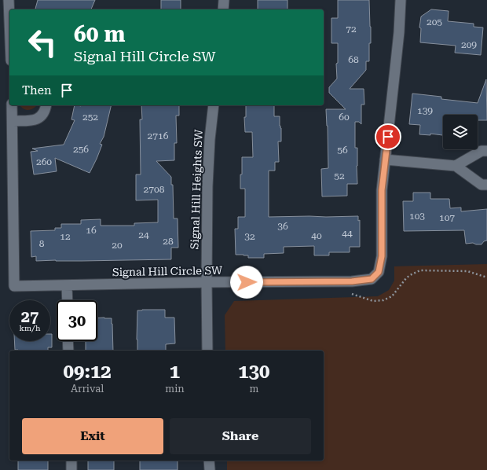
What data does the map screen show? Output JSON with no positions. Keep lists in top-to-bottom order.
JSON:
{
  "streets": {
    "street": ["Signal Hill Heights SW", "Signal Hill Circle SW"]
  },
  "crossings": [
    ["Signal Hill Heights SW", "Signal Hill Circle SW"]
  ],
  "house_numbers": [
    "205",
    "72",
    "209",
    "68",
    "139",
    "252",
    "60",
    "2716",
    "256",
    "56",
    "260",
    "52",
    "2708",
    "103",
    "107",
    "36",
    "16",
    "44",
    "24",
    "40",
    "12",
    "32",
    "28",
    "8",
    "20"
  ],
  "page": {
    "turn": ["60 m", "Signal Hill Circle SW"],
    "then": "Then",
    "speed": "27 km/h",
    "limit": "30",
    "eta": [
      "09:12",
      "Arrival",
      "1",
      "min",
      "130",
      "m"
    ],
    "buttons": ["Exit", "Share"]
  }
}
